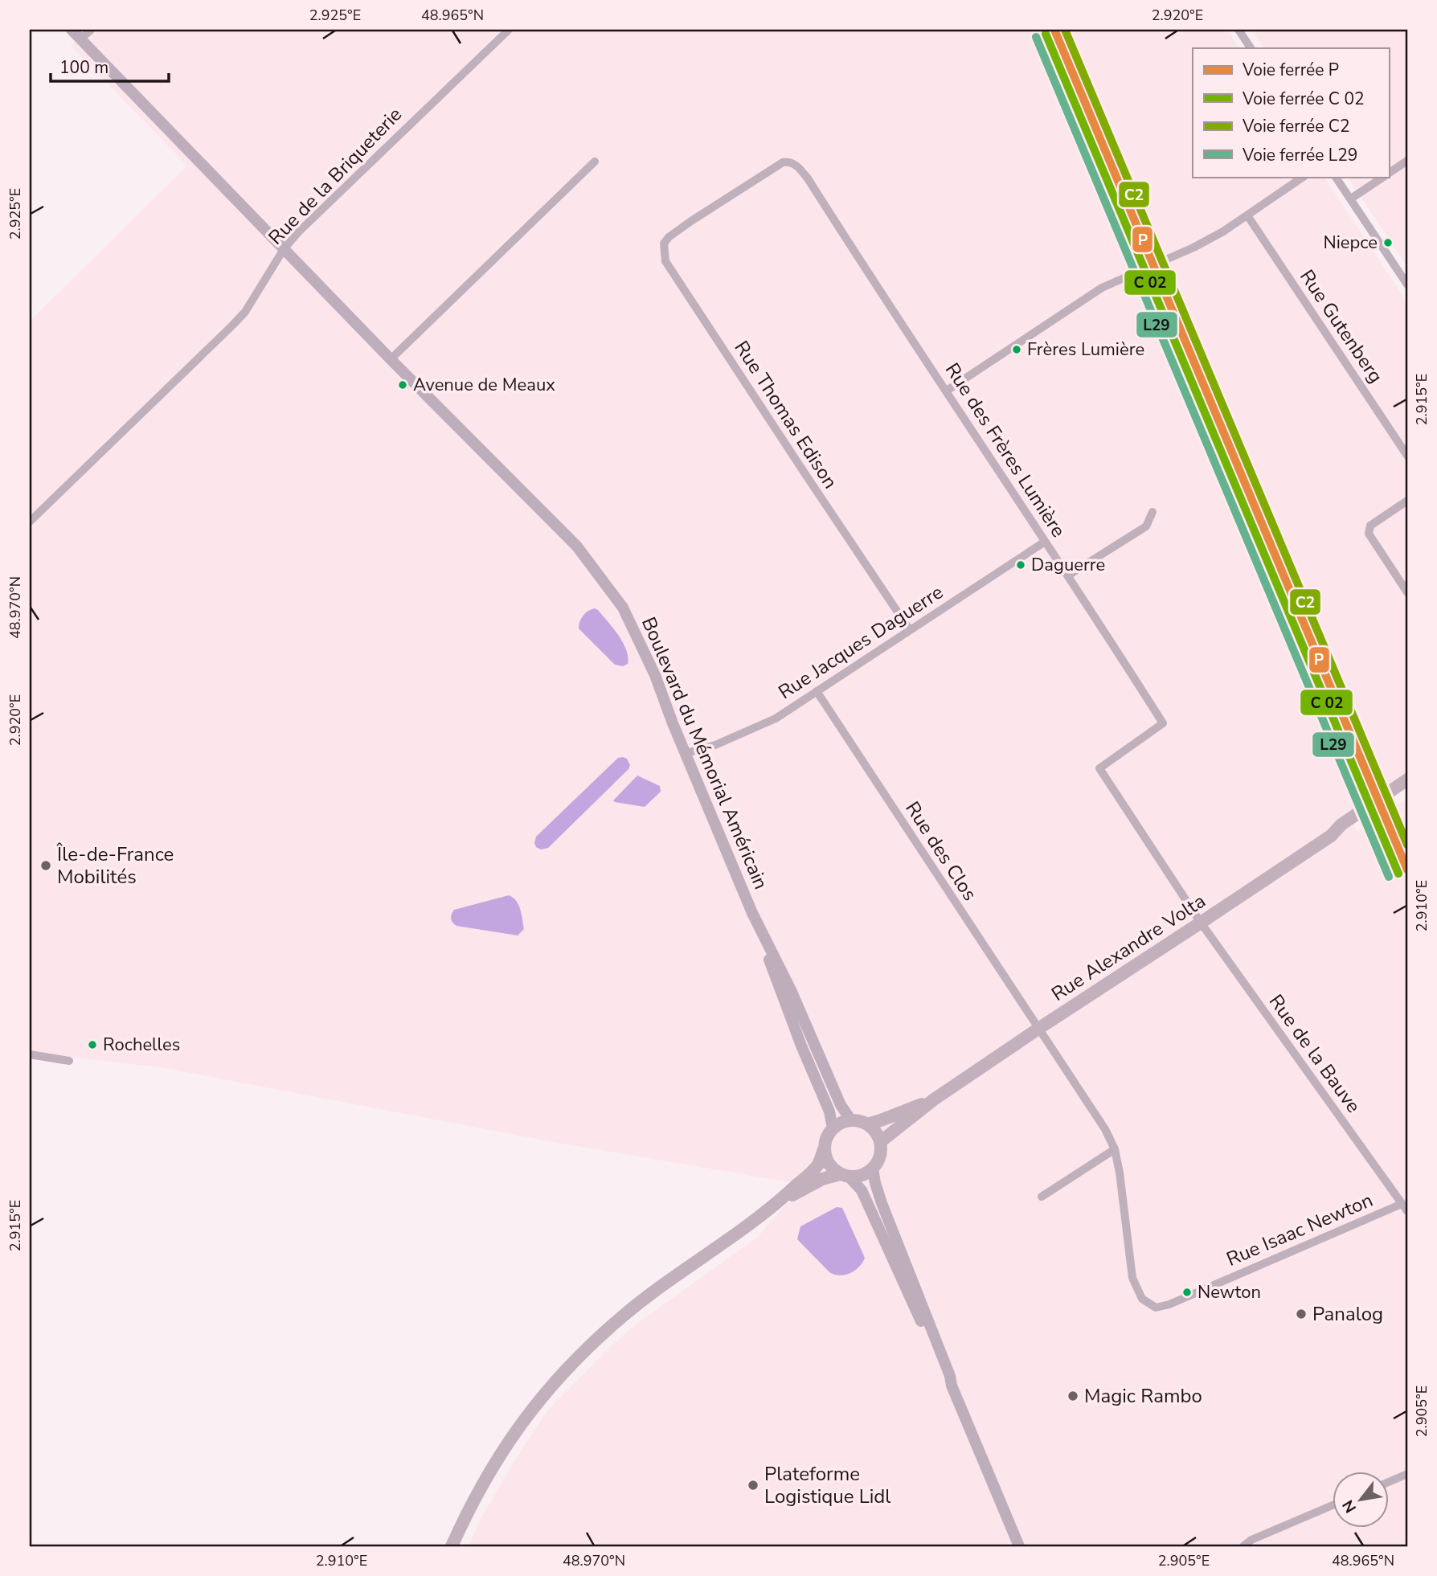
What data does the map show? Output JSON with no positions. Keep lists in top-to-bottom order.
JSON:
{
  "streets": {
    "main road": ["Rue Alexandre Volta"],
    "street": [
      "Rue de la Briqueterie",
      "Rue Gutenberg",
      "Rue Thomas Edison",
      "Rue des Frères Lumière",
      "Rue Jacques Daguerre",
      "Boulevard du Mémorial Américain",
      "Rue des Clos",
      "Rue de la Bauve",
      "Rue Isaac Newton"
    ]
  },
  "crossings": [
    ["Rue Thomas Edison", "Rue des Frères Lumière"],
    ["Rue Thomas Edison", "Rue Jacques Daguerre"],
    ["Rue des Frères Lumière", "Rue Jacques Daguerre"],
    ["Rue des Frères Lumière", "Rue Alexandre Volta"],
    ["Rue des Frères Lumière", "Rue de la Bauve"],
    ["Rue Jacques Daguerre", "Boulevard du Mémorial Américain"],
    ["Rue Jacques Daguerre", "Rue des Clos"],
    ["Rue des Clos", "Rue Alexandre Volta"],
    ["Rue des Clos", "Rue Isaac Newton"],
    ["Rue Alexandre Volta", "Rue de la Bauve"],
    ["Rue Alexandre Volta", "Rue Isaac Newton"],
    ["Rue de la Bauve", "Rue Isaac Newton"]
  ],
  "places": [
    "Niepce",
    "Frères Lumière",
    "Avenue de Meaux",
    "Daguerre",
    "Île-de-France Mobilités",
    "Rochelles",
    "Newton",
    "Panalog",
    "Magic Rambo",
    "Plateforme Logistique Lidl"
  ],
  "lines": ["rail line P", "rail line C2", "rail line L29"],
  "legend": [
    "Voie ferrée P",
    "Voie ferrée C 02",
    "Voie ferrée C2",
    "Voie ferrée L29"
  ],
  "scale_bar": "100 m",
  "north": "bottom left",
  "coordinates": [
    "2.925°E",
    "48.965°N",
    "2.920°E",
    "2.915°E",
    "48.970°N",
    "2.910°E",
    "2.905°E"
  ]
}
